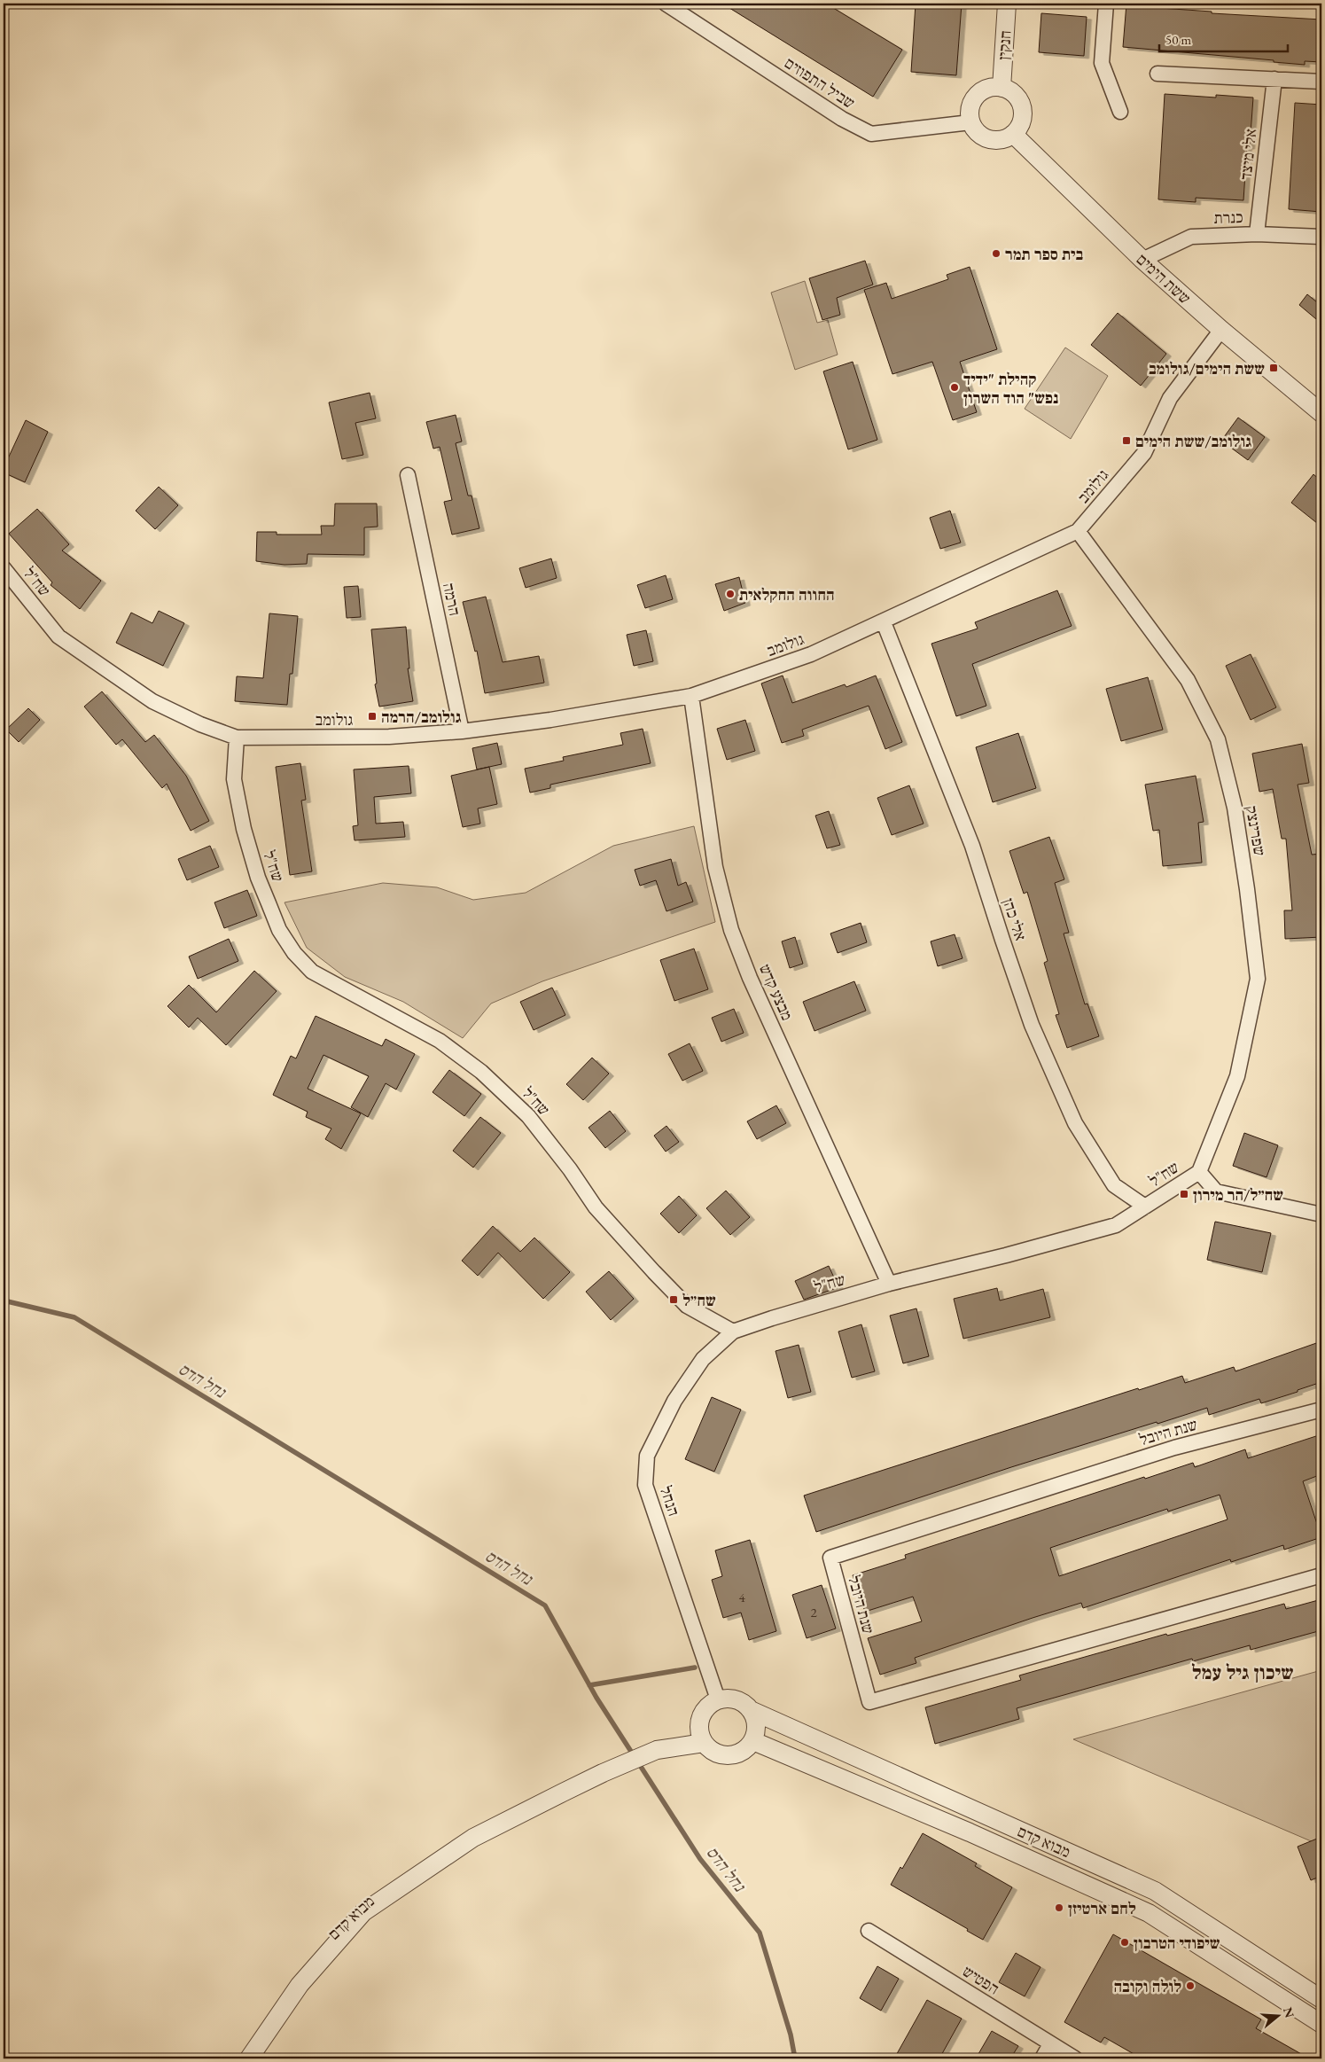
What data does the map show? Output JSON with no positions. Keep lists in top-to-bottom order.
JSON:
{
  "streets": {
    "street": [
      "חנקין",
      "שביל התפוזים",
      "אלי מיצד",
      "כנרת",
      "ששת הימים",
      "גולומב",
      "שח\"ל",
      "הרמה",
      "שפרינצק",
      "אלי כהן",
      "מבצע קדש",
      "שנת היובל",
      "הנחל",
      "מבוא קדם",
      "הפטיש"
    ]
  },
  "crossings": [
    ["חנקין", "שביל התפוזים"],
    ["חנקין", "ששת הימים"],
    ["שביל התפוזים", "ששת הימים"],
    ["אלי מיצד", "כנרת"],
    ["כנרת", "ששת הימים"],
    ["ששת הימים", "גולומב"],
    ["גולומב", "שח\"ל"],
    ["גולומב", "הרמה"],
    ["גולומב", "שפרינצק"],
    ["גולומב", "אלי כהן"],
    ["גולומב", "מבצע קדש"],
    ["שח\"ל", "שפרינצק"],
    ["שח\"ל", "אלי כהן"],
    ["שח\"ל", "מבצע קדש"],
    ["שח\"ל", "הנחל"],
    ["הנחל", "מבוא קדם"]
  ],
  "districts": ["שיכון גיל עמל"],
  "water": ["נחל הדס"],
  "places": {
    "other": [
      "בית ספר תמר",
      "קהילת \"ידיד נפש\" הוד השרון",
      "החווה החקלאית",
      "לחם ארטיזן",
      "שיפודי הטרבון",
      "לולה וקובה"
    ],
    "transit": [
      "ששת הימים/גולומב",
      "גולומב/ששת הימים",
      "גולומב/הרמה",
      "שח״ל/הר מירון",
      "שח״ל"
    ]
  },
  "house_numbers": ["4", "2"],
  "scale_bar": "50 m",
  "north": "right"
}
